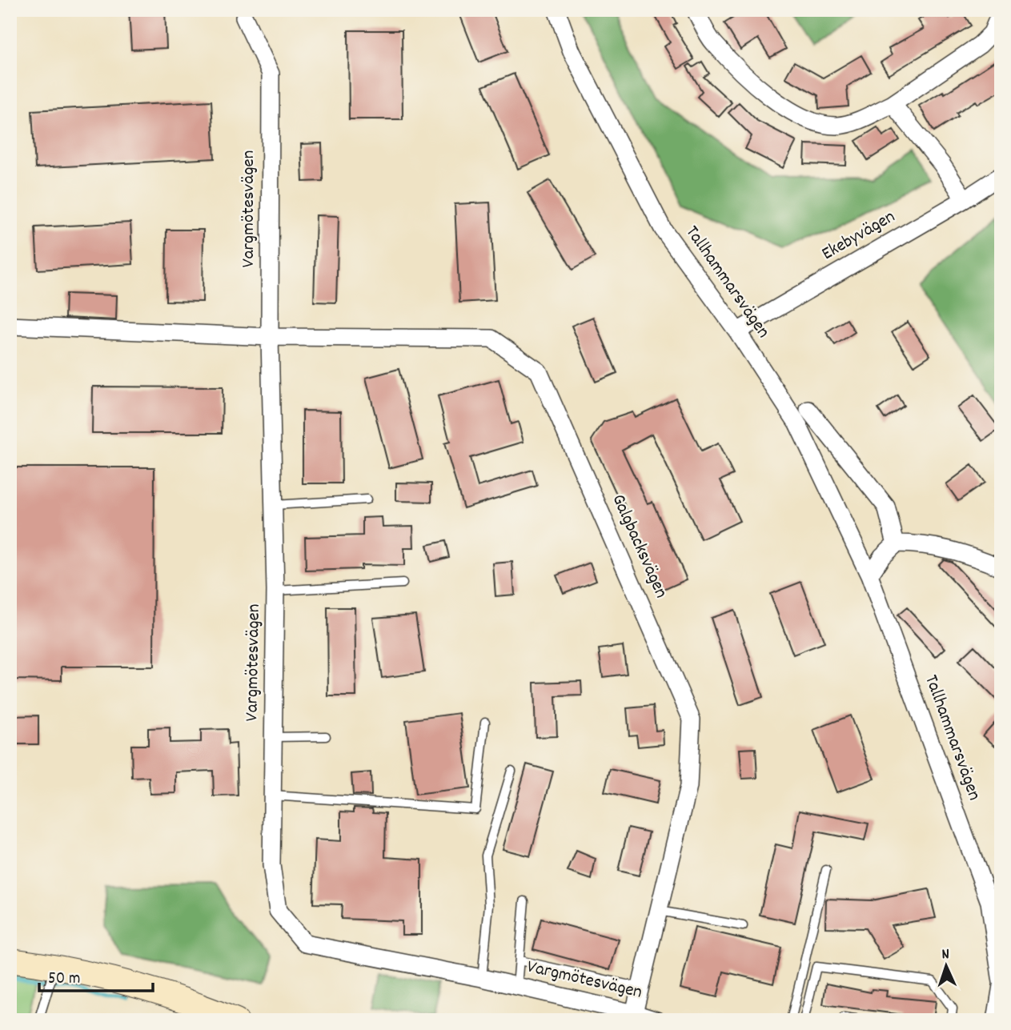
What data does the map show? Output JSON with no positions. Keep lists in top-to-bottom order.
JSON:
{
  "streets": {
    "street": [
      "Vargmötesvägen",
      "Ekebyvägen",
      "Tallhammarsvägen",
      "Galgbacksvägen"
    ]
  },
  "crossings": [
    ["Vargmötesvägen", "Galgbacksvägen"],
    ["Ekebyvägen", "Tallhammarsvägen"]
  ],
  "scale_bar": "50 m",
  "north": "top"
}
